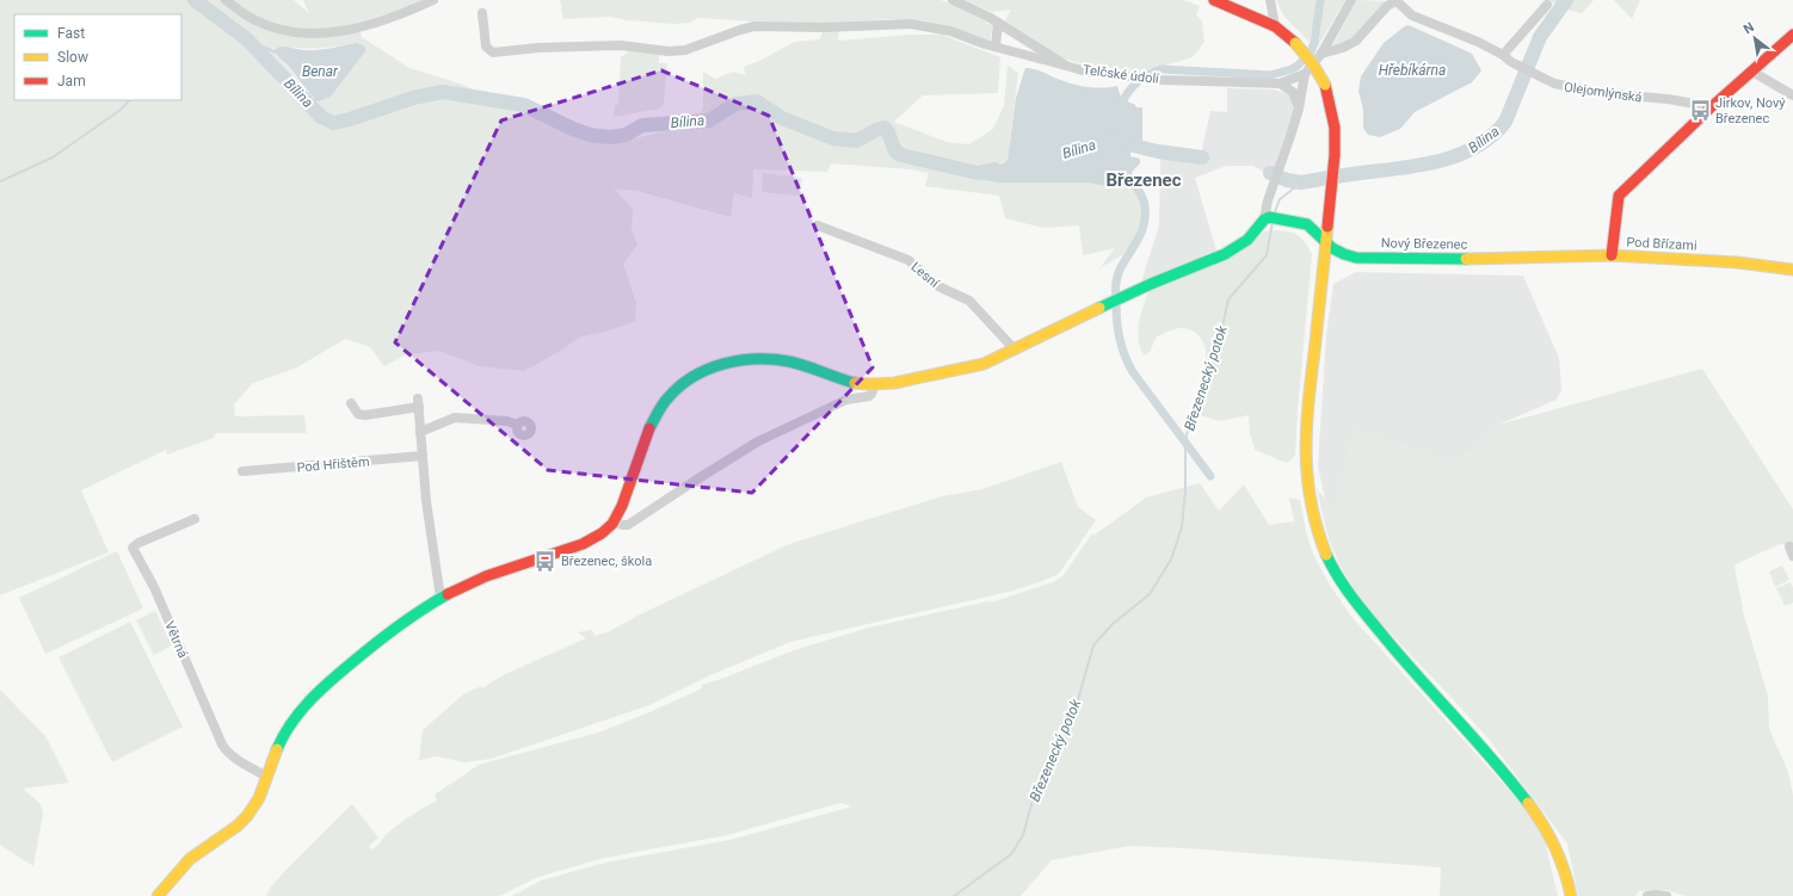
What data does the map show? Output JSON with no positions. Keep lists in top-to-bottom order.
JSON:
{
  "streets": {
    "street": [
      "Telčské údolí",
      "Olejomlýnská",
      "Nový Březenec",
      "Pod Břízami",
      "Lesní",
      "Pod Hřištěm",
      "Větrná"
    ]
  },
  "crossings": [
    ["Nový Březenec", "Pod Břízami"]
  ],
  "districts": ["Březenec"],
  "water": [
    "Hřebíkárna",
    "Benar",
    "Bílina",
    "Březenecký potok"
  ],
  "places": {
    "bus stop": ["Jirkov, Nový Březenec", "Březenec, škola"]
  },
  "legend": ["Fast", "Slow", "Jam"],
  "north": "top left"
}
